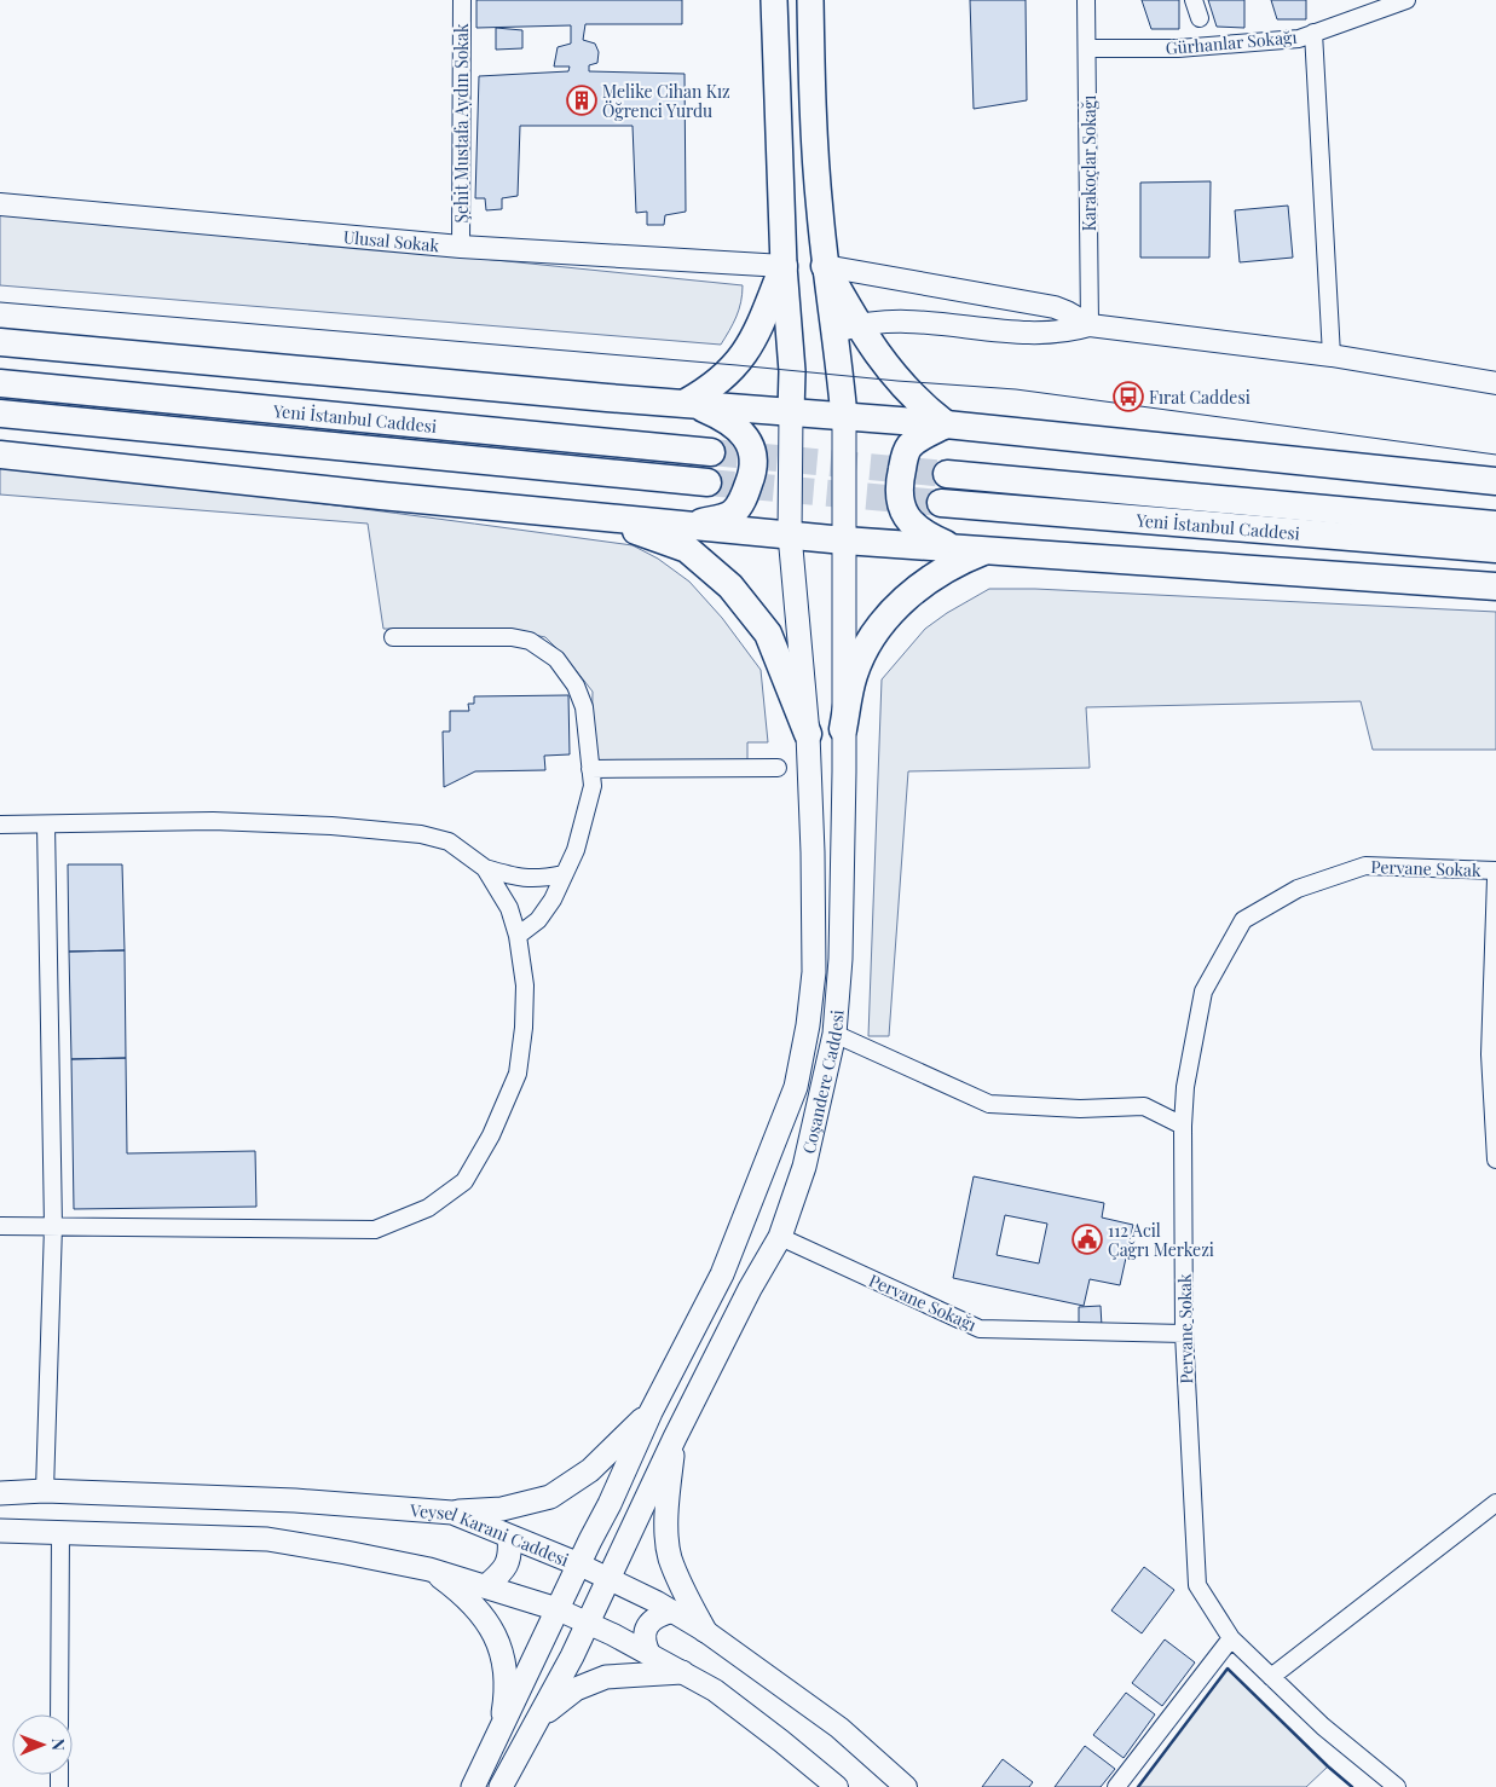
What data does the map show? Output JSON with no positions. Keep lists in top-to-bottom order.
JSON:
{
  "streets": {
    "highway": ["Yeni İstanbul Caddesi"],
    "main road": ["Coşandere Caddesi", "Veysel Karani Caddesi"],
    "street": [
      "Gürhanlar Sokağı",
      "Şehit Mustafa Aydın Sokak",
      "Karakoçlar Sokağı",
      "Ulusal Sokak",
      "Pervane Sokak",
      "Pervane Sokağı"
    ]
  },
  "crossings": [
    ["Gürhanlar Sokağı", "Karakoçlar Sokağı"],
    ["Şehit Mustafa Aydın Sokak", "Ulusal Sokak"],
    ["Pervane Sokak", "Pervane Sokağı"],
    ["Coşandere Caddesi", "Pervane Sokağı"],
    ["Coşandere Caddesi", "Veysel Karani Caddesi"]
  ],
  "places": {
    "building": ["Melike Cihan Kız Öğrenci Yurdu"],
    "bus stop": ["Fırat Caddesi"],
    "public building": ["112 Acil Çağrı Merkezi"]
  },
  "north": "right"
}
